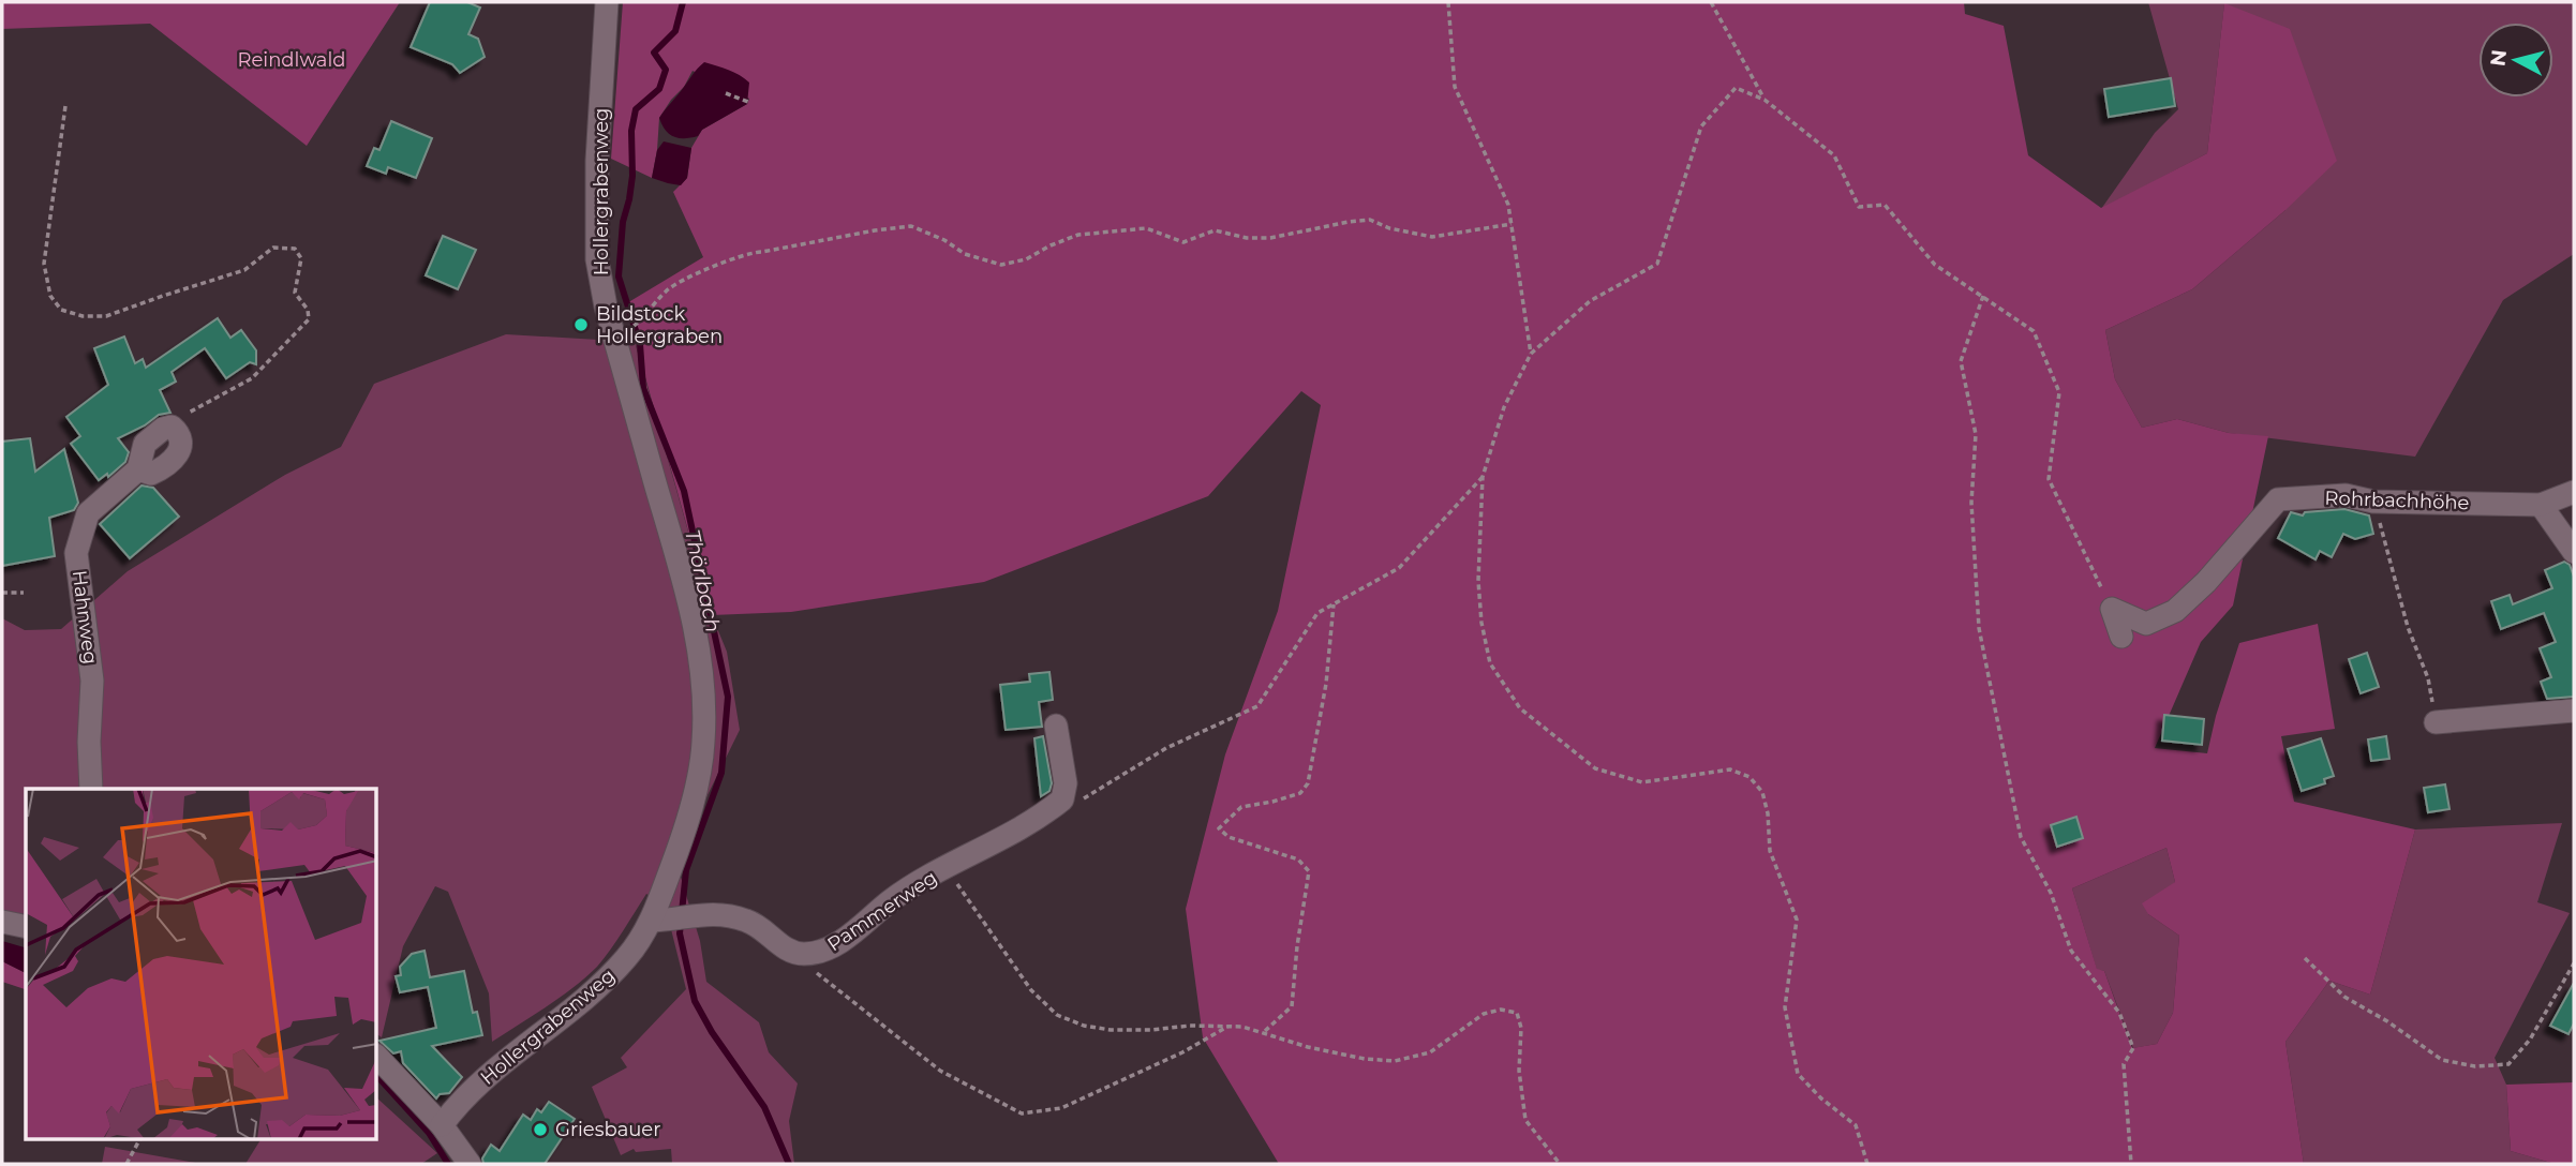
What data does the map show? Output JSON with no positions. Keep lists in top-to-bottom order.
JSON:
{
  "streets": {
    "street": [
      "Hollergrabenweg",
      "Rohrbachhöhe",
      "Hahnweg",
      "Pammerweg"
    ]
  },
  "water": ["Thörlbach"],
  "parks": ["Reindlwald"],
  "places": ["Bildstock Hollergraben", "Griesbauer"],
  "north": "left"
}
